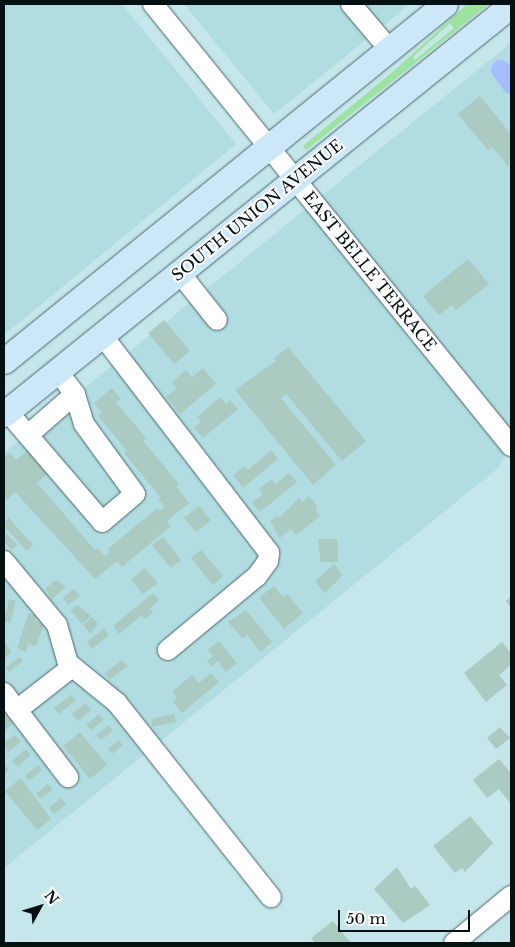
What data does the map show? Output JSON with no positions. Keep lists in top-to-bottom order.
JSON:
{
  "streets": {
    "main road": ["SOUTH UNION AVENUE"],
    "street": ["EAST BELLE TERRACE"]
  },
  "crossings": [
    ["SOUTH UNION AVENUE", "EAST BELLE TERRACE"]
  ],
  "scale_bar": "50 m",
  "north": "top right"
}
